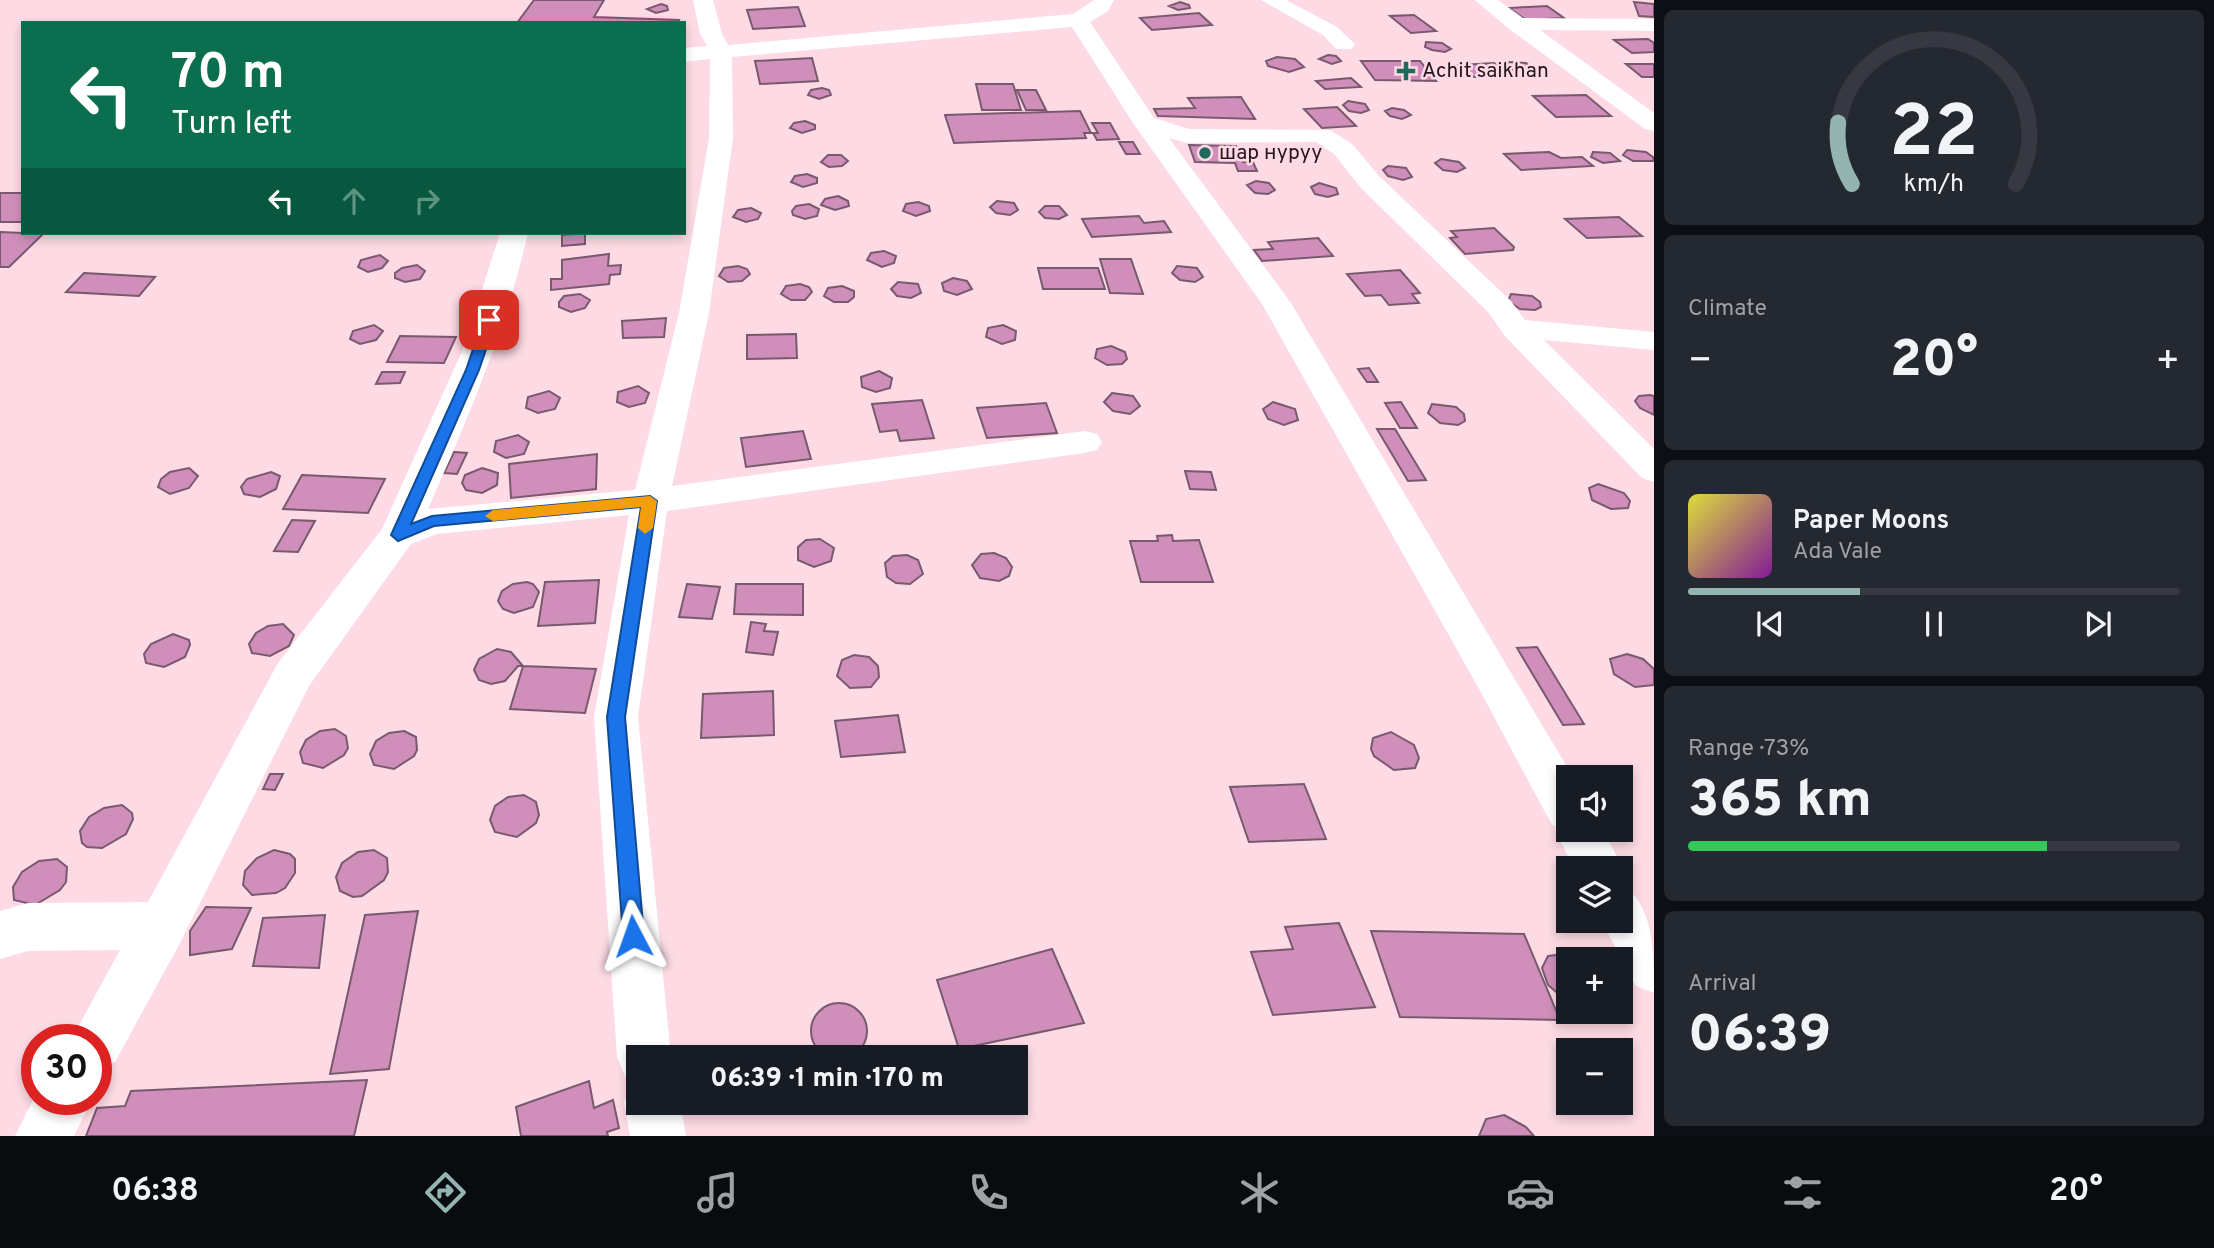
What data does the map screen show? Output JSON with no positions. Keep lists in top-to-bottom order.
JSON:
{
  "places": {
    "health": ["Achit saikhan"],
    "other": ["шар нуруу"]
  },
  "page": {
    "turn": ["70 m", "Turn left"],
    "tile": [
      "Climate",
      ["Range · 73%", "365 km"],
      ["Arrival", "06:39"]
    ],
    "heat": ["−", "20°", "+"],
    "song": ["Paper Moons", "Ada Vale"],
    "map_buttons": ["+", "−"],
    "limit": "30",
    "trip": "06:39 · 1 min · 170 m",
    "tabs": ["06:38", "20°"],
    "gauge": ["22", "km/h"]
  }
}
